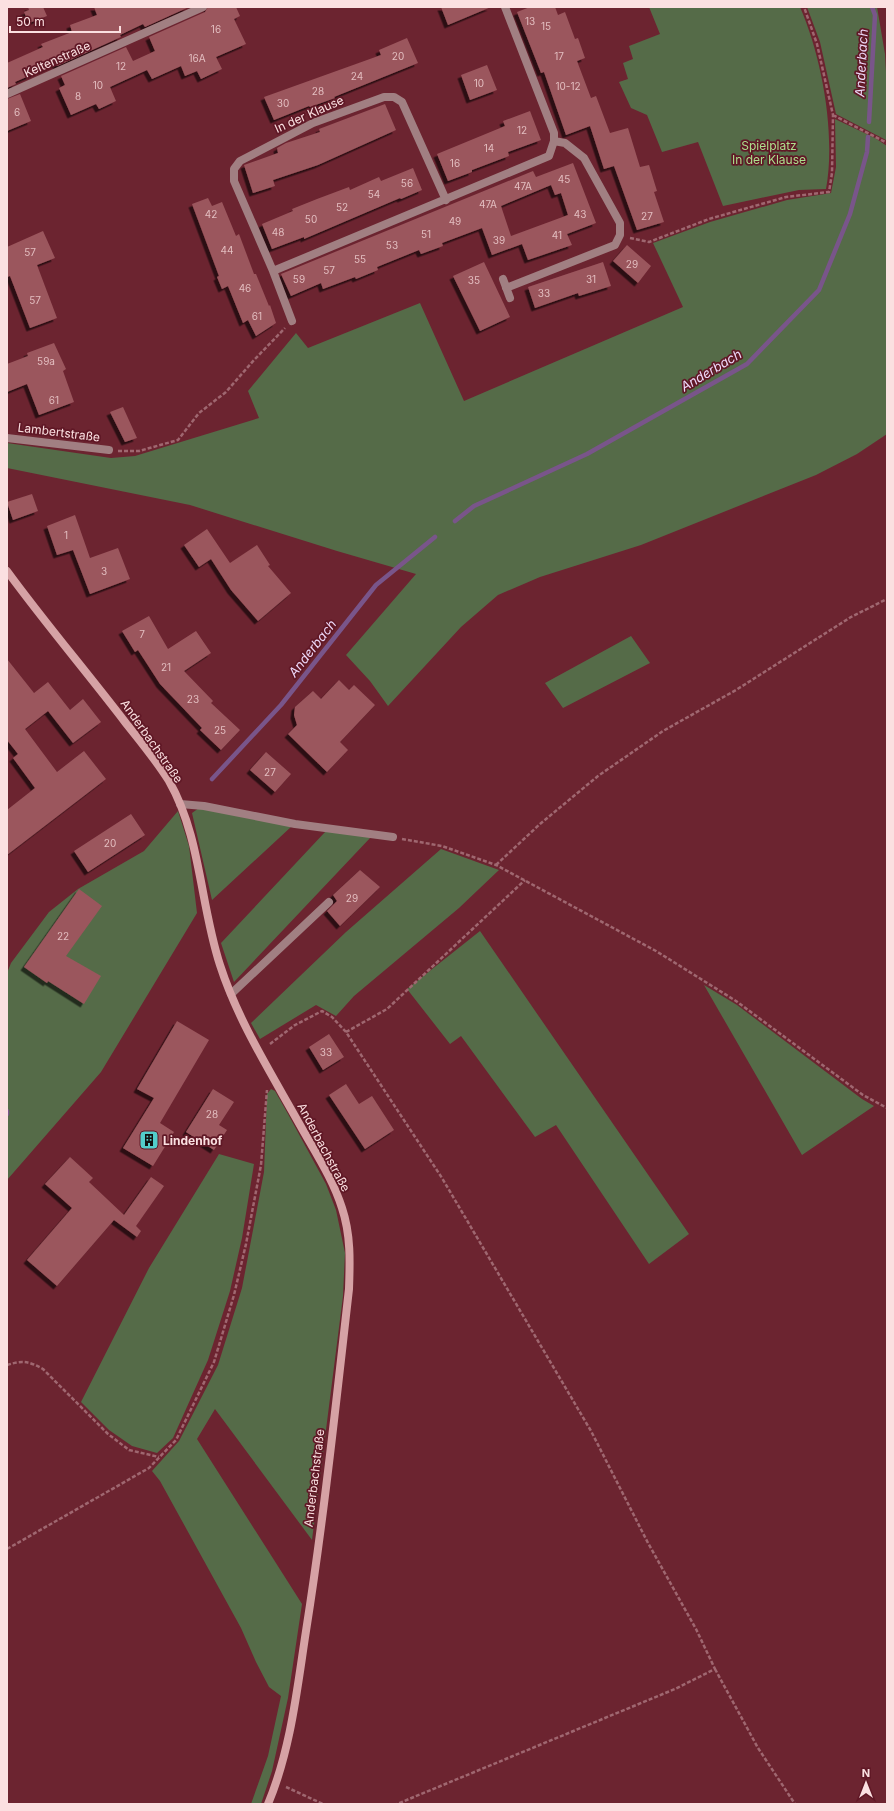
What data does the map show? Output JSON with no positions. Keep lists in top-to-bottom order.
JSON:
{
  "streets": {
    "main road": ["Anderbachstraße"],
    "street": ["Keltenstraße", "In der Klause", "Lambertstraße"]
  },
  "water": ["Anderbach"],
  "parks": ["Spielplatz In der Klause"],
  "places": {
    "building": ["Lindenhof"]
  },
  "house_numbers": [
    "13",
    "15",
    "16",
    "20",
    "17",
    "16A",
    "12",
    "24",
    "10",
    "10",
    "10-12",
    "28",
    "8",
    "30",
    "6",
    "12",
    "14",
    "16",
    "45",
    "56",
    "47A",
    "54",
    "47A",
    "52",
    "42",
    "43",
    "27",
    "50",
    "49",
    "48",
    "51",
    "41",
    "39",
    "53",
    "44",
    "57",
    "55",
    "29",
    "57",
    "59",
    "31",
    "35",
    "46",
    "33",
    "57",
    "61",
    "59a",
    "61",
    "1",
    "3",
    "7",
    "21",
    "23",
    "25",
    "27",
    "20",
    "29",
    "22",
    "33",
    "28"
  ],
  "scale_bar": "50 m",
  "north": "top"
}
